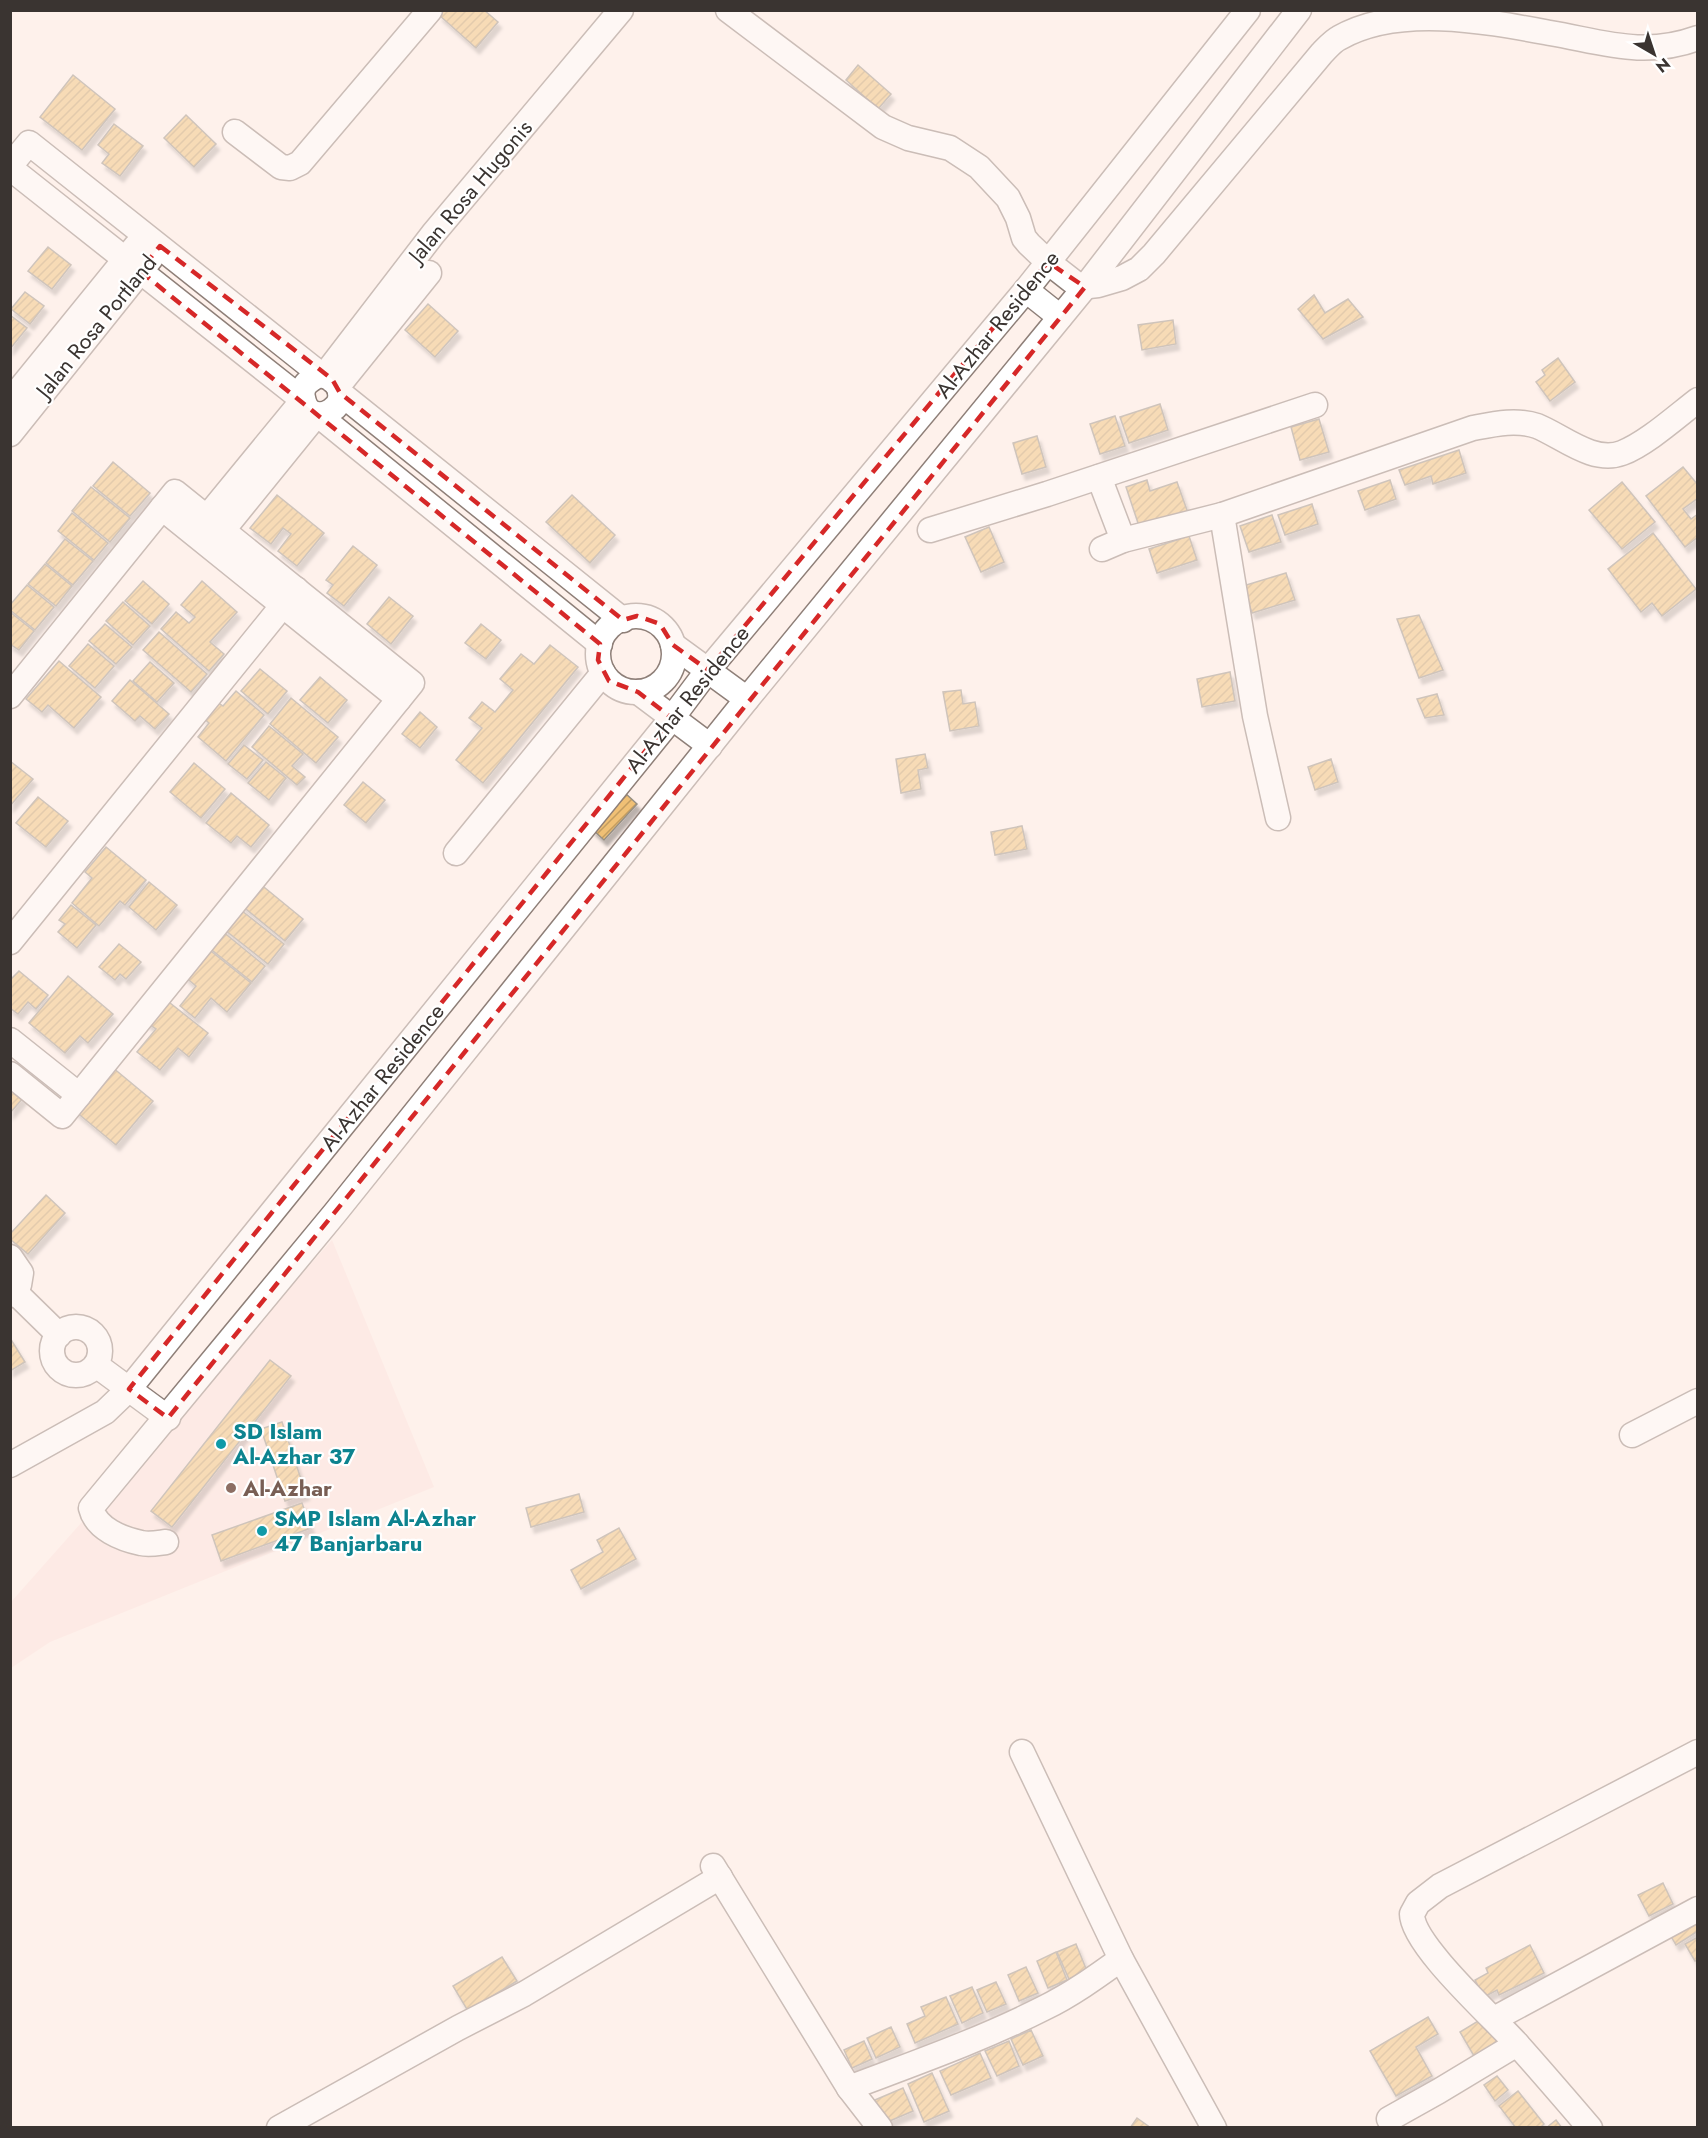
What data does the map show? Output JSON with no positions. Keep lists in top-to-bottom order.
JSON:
{
  "streets": {
    "street": ["Jalan Rosa Hugonis", "Al-Azhar Residence", "Jalan Rosa Portland"]
  },
  "places": ["SD Islam Al-Azhar 37", "Al-Azhar", "SMP Islam Al-Azhar 47 Banjarbaru"],
  "north": "bottom right"
}
